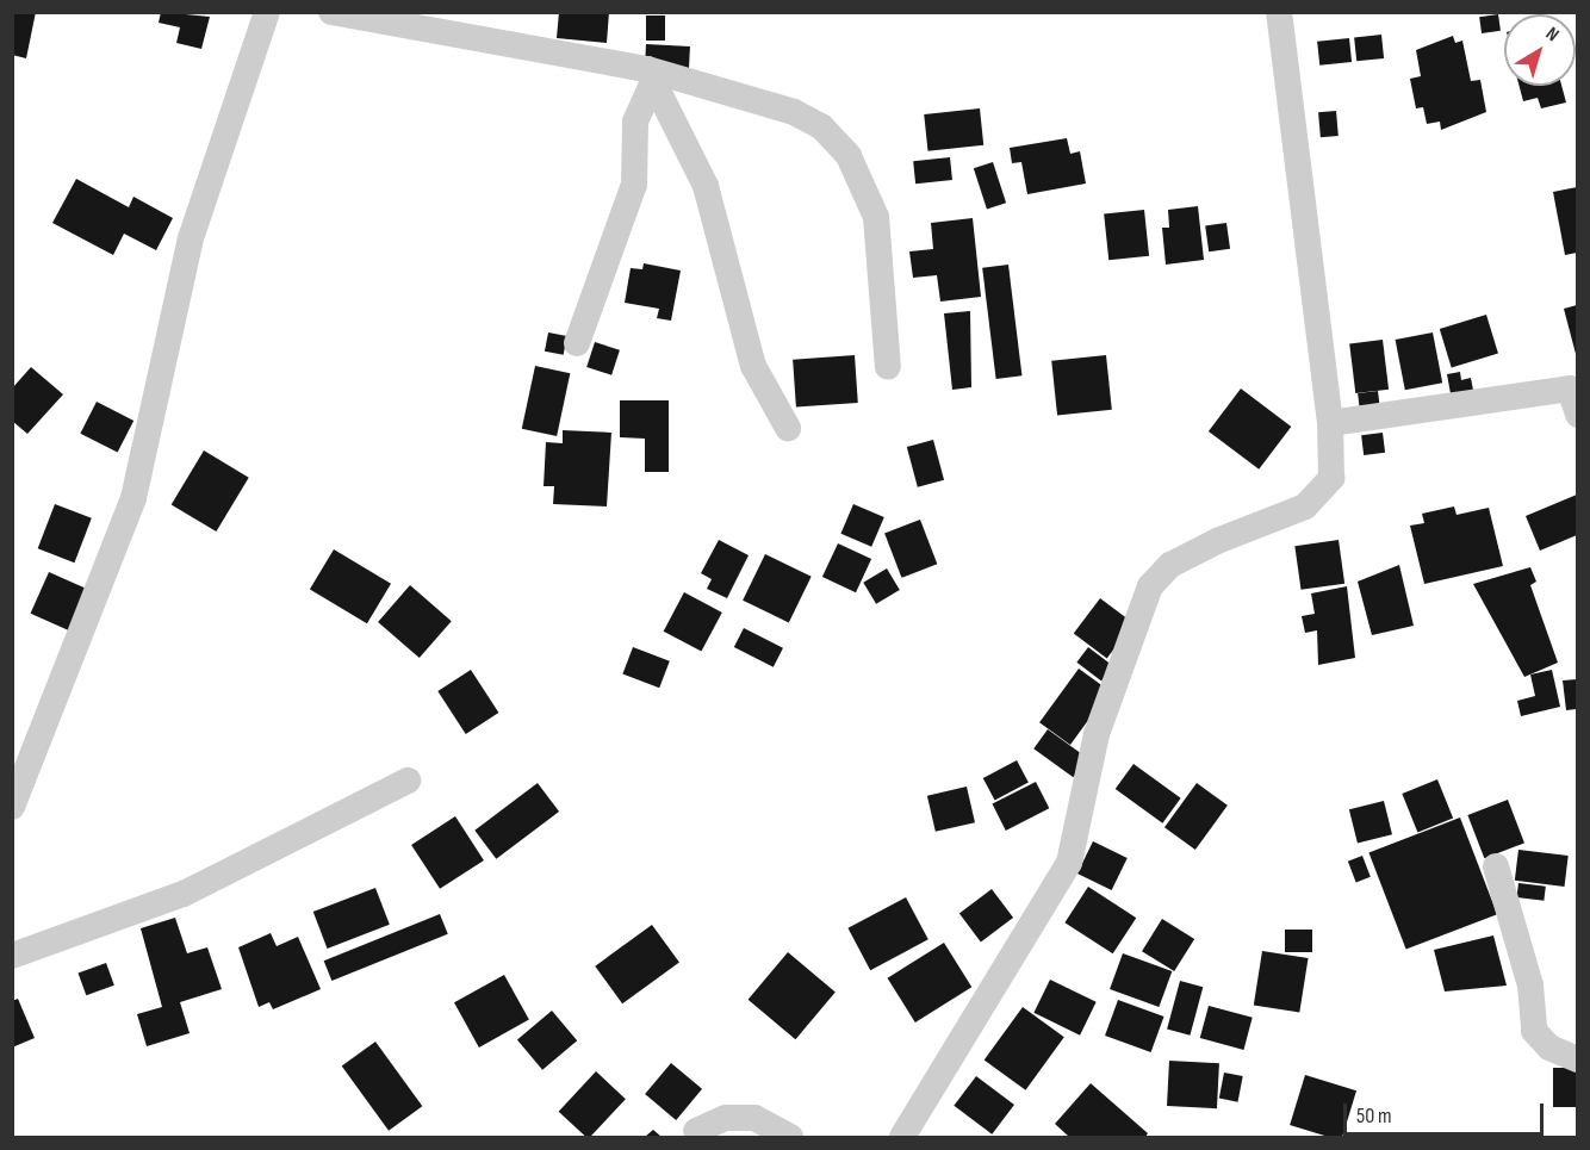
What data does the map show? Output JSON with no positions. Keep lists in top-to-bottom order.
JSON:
{
  "scale_bar": "50 m",
  "north": "top right"
}
